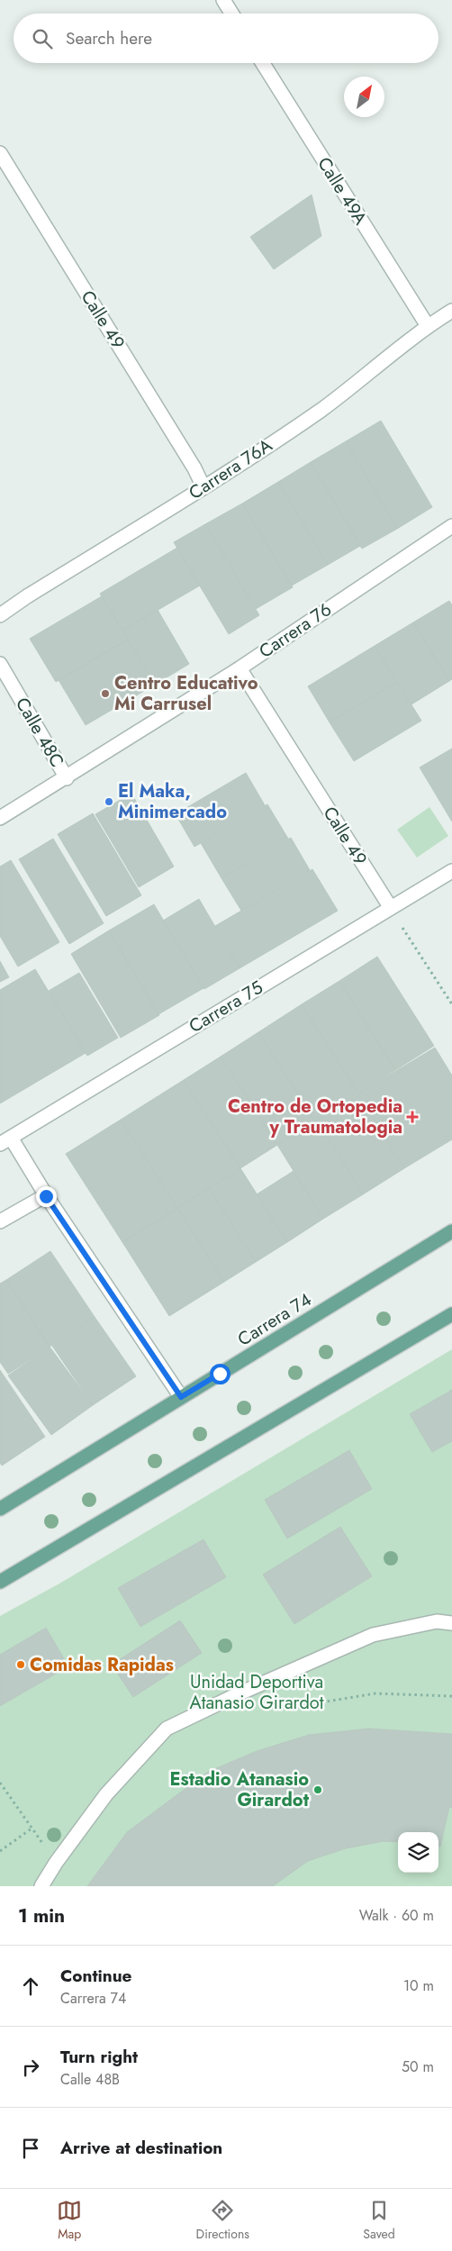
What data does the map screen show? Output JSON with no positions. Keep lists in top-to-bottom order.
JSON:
{
  "streets": {
    "main road": ["Carrera 74"],
    "street": [
      "Calle 49A",
      "Calle 49",
      "Carrera 76A",
      "Carrera 76",
      "Calle 48C",
      "Carrera 75"
    ]
  },
  "crossings": [
    ["Calle 49A", "Carrera 76A"],
    ["Calle 49", "Carrera 76A"],
    ["Calle 49", "Carrera 76"],
    ["Calle 49", "Carrera 75"],
    ["Carrera 76", "Calle 48C"]
  ],
  "parks": ["Unidad Deportiva Atanasio Girardot"],
  "places": {
    "other": [
      "Centro Educativo Mi Carrusel",
      "El Maka, Minimercado",
      "Comidas Rapidas",
      "Estadio Atanasio Girardot"
    ],
    "health": ["Centro de Ortopedia y Traumatologia"]
  },
  "north": "top right",
  "page": {
    "search": "Search here",
    "heading": ["1 min", "Walk · 60 m"],
    "list": [
      ["Continue", "Carrera 74", "10 m"],
      ["Turn right", "Calle 48B", "50 m"],
      "Arrive at destination"
    ],
    "nav": ["Map", "Directions", "Saved"]
  }
}
